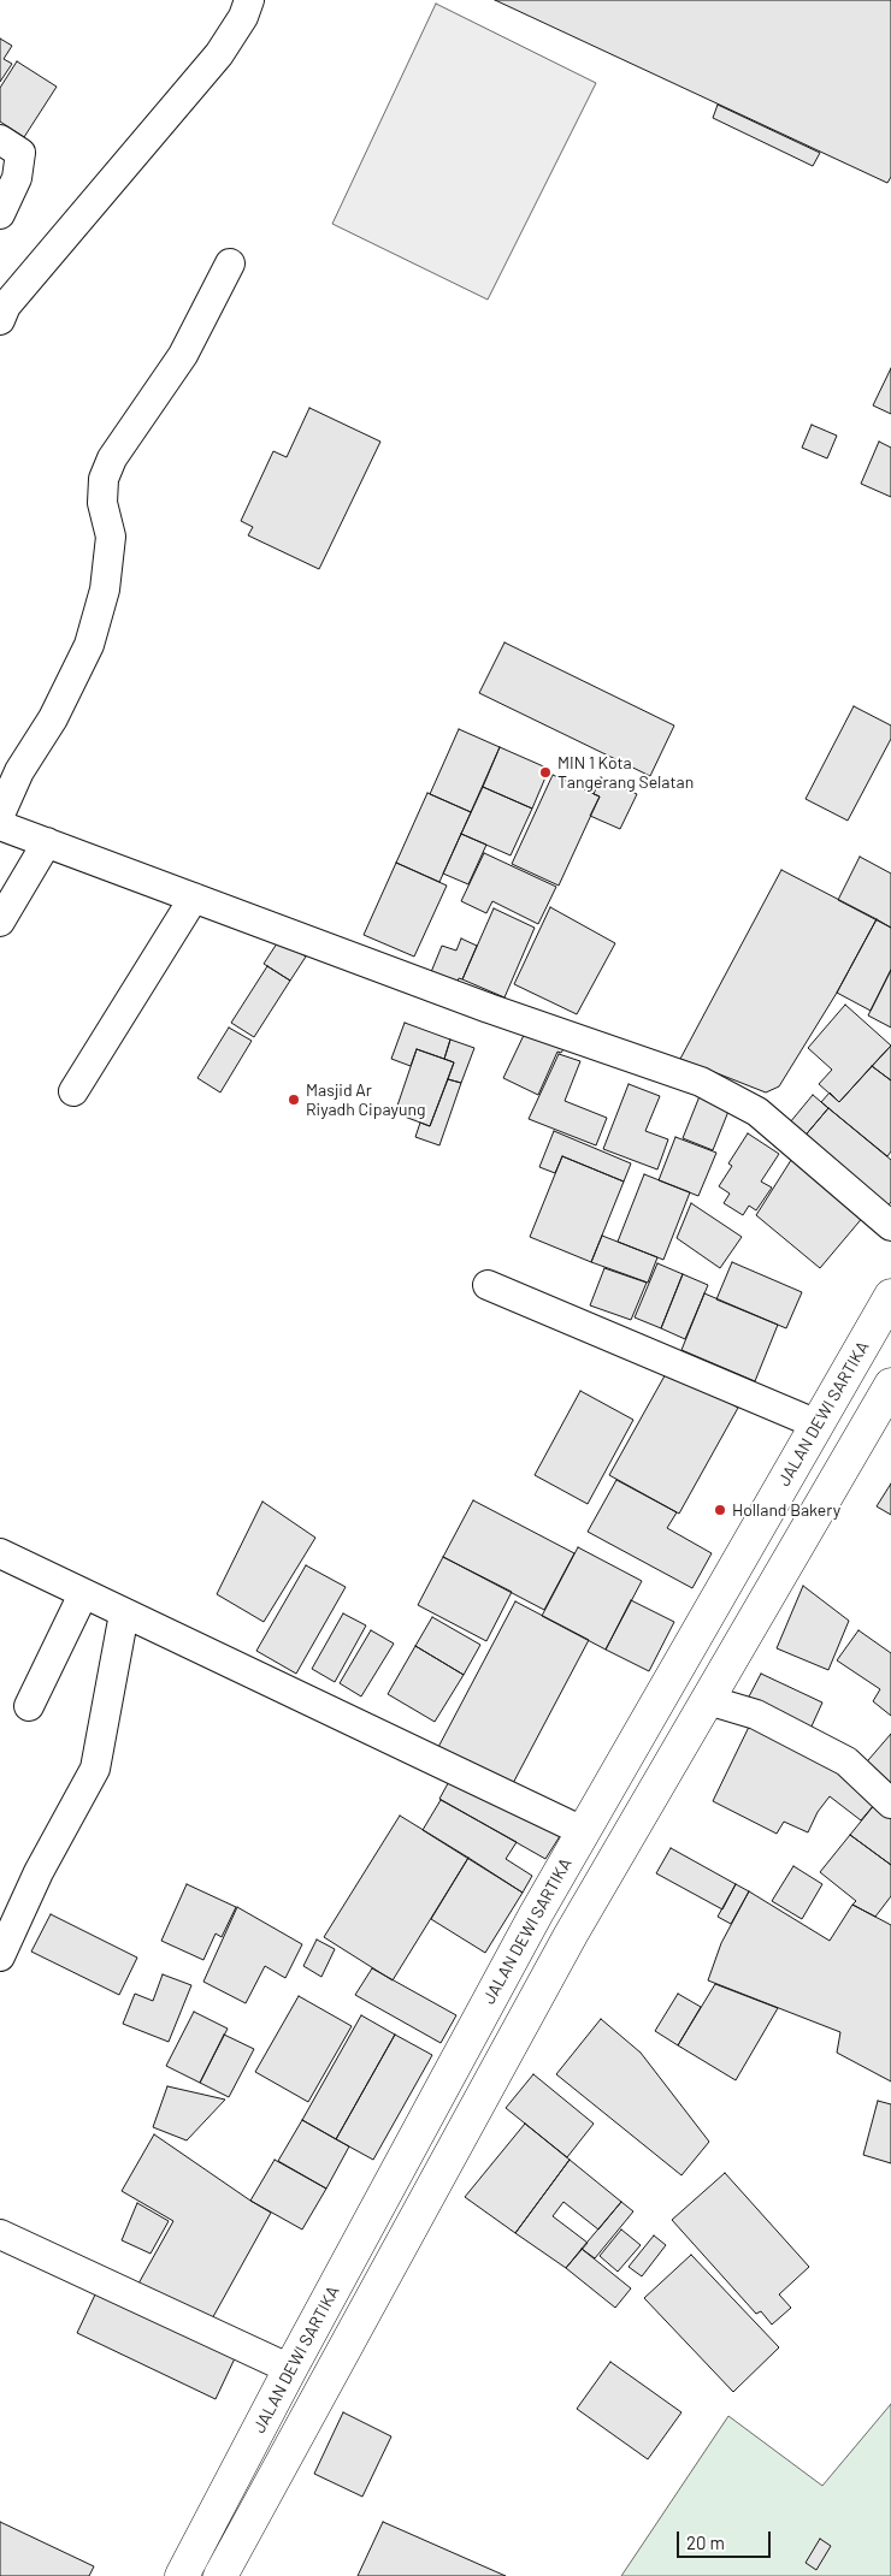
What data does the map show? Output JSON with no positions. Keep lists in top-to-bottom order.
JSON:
{
  "streets": {
    "highway": ["JALAN DEWI SARTIKA"]
  },
  "places": ["MIN 1 Kota Tangerang Selatan", "Masjid Ar Riyadh Cipayung", "Holland Bakery"],
  "scale_bar": "20 m"
}
